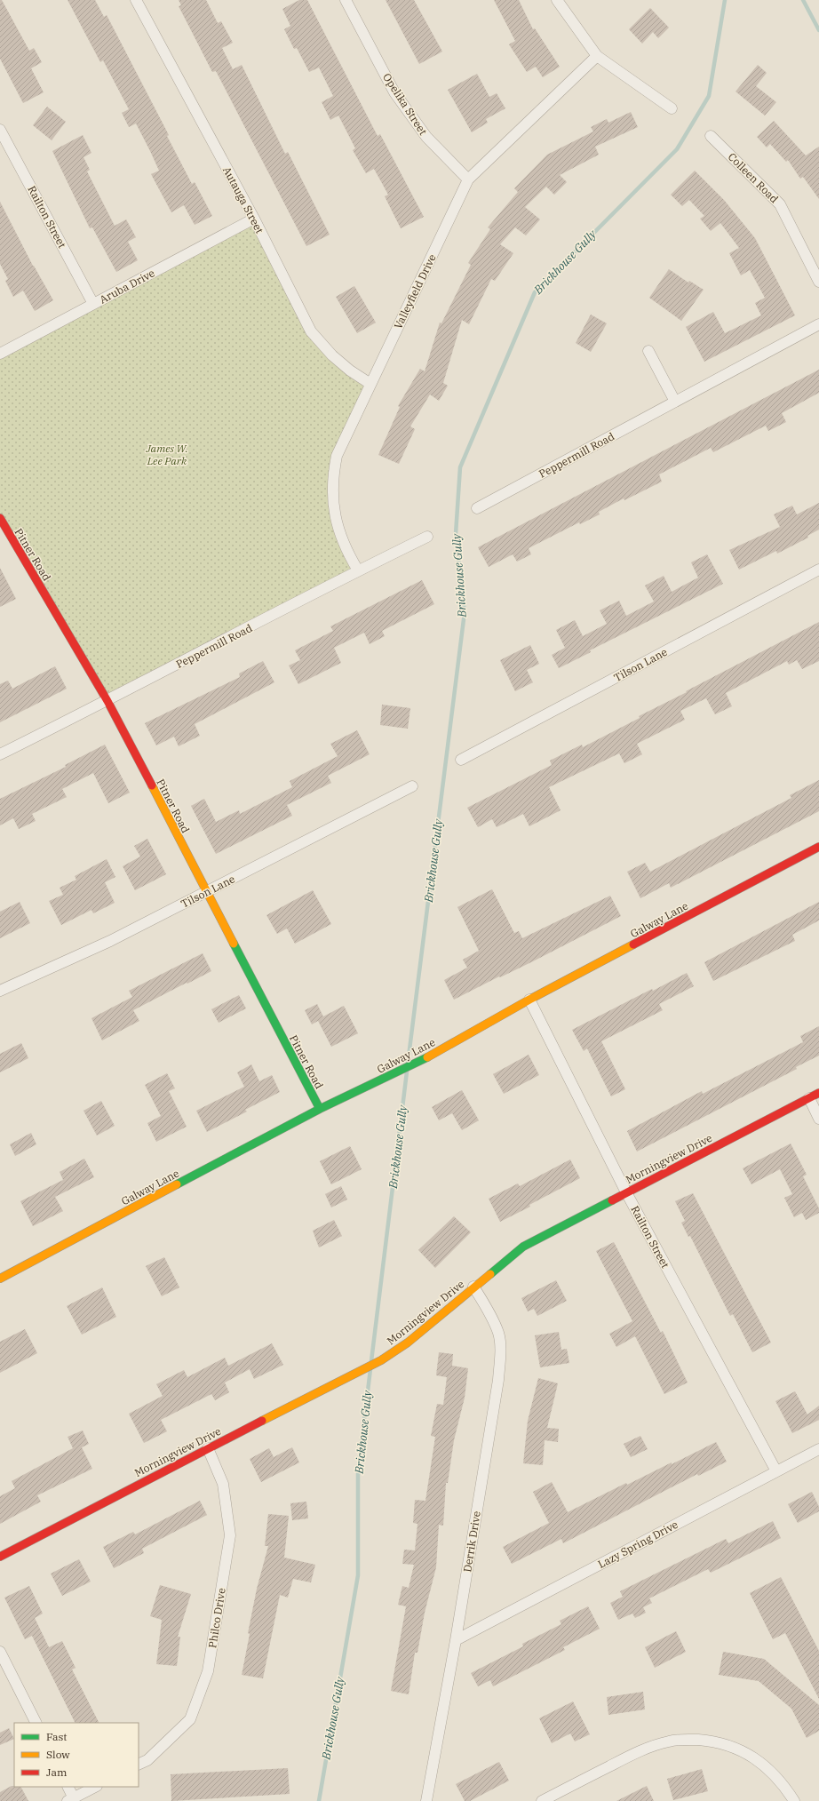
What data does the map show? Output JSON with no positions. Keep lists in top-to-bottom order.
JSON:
{
  "streets": {
    "street": [
      "Opelika Street",
      "Colleen Road",
      "Autauga Street",
      "Railton Street",
      "Aruba Drive",
      "Valleyfield Drive",
      "Peppermill Road",
      "Pitner Road",
      "Tilson Lane",
      "Galway Lane",
      "Morningview Drive",
      "Derrik Drive",
      "Lazy Spring Drive",
      "Philco Drive"
    ]
  },
  "crossings": [
    ["Opelika Street", "Valleyfield Drive"],
    ["Autauga Street", "Aruba Drive"],
    ["Autauga Street", "Valleyfield Drive"],
    ["Railton Street", "Aruba Drive"],
    ["Railton Street", "Galway Lane"],
    ["Railton Street", "Morningview Drive"],
    ["Railton Street", "Lazy Spring Drive"],
    ["Valleyfield Drive", "Peppermill Road"],
    ["Peppermill Road", "Pitner Road"],
    ["Pitner Road", "Tilson Lane"],
    ["Pitner Road", "Galway Lane"],
    ["Morningview Drive", "Derrik Drive"],
    ["Morningview Drive", "Philco Drive"],
    ["Derrik Drive", "Lazy Spring Drive"]
  ],
  "water": ["Brickhouse Gully"],
  "parks": ["James W. Lee Park"],
  "legend": ["Fast", "Slow", "Jam"]
}
